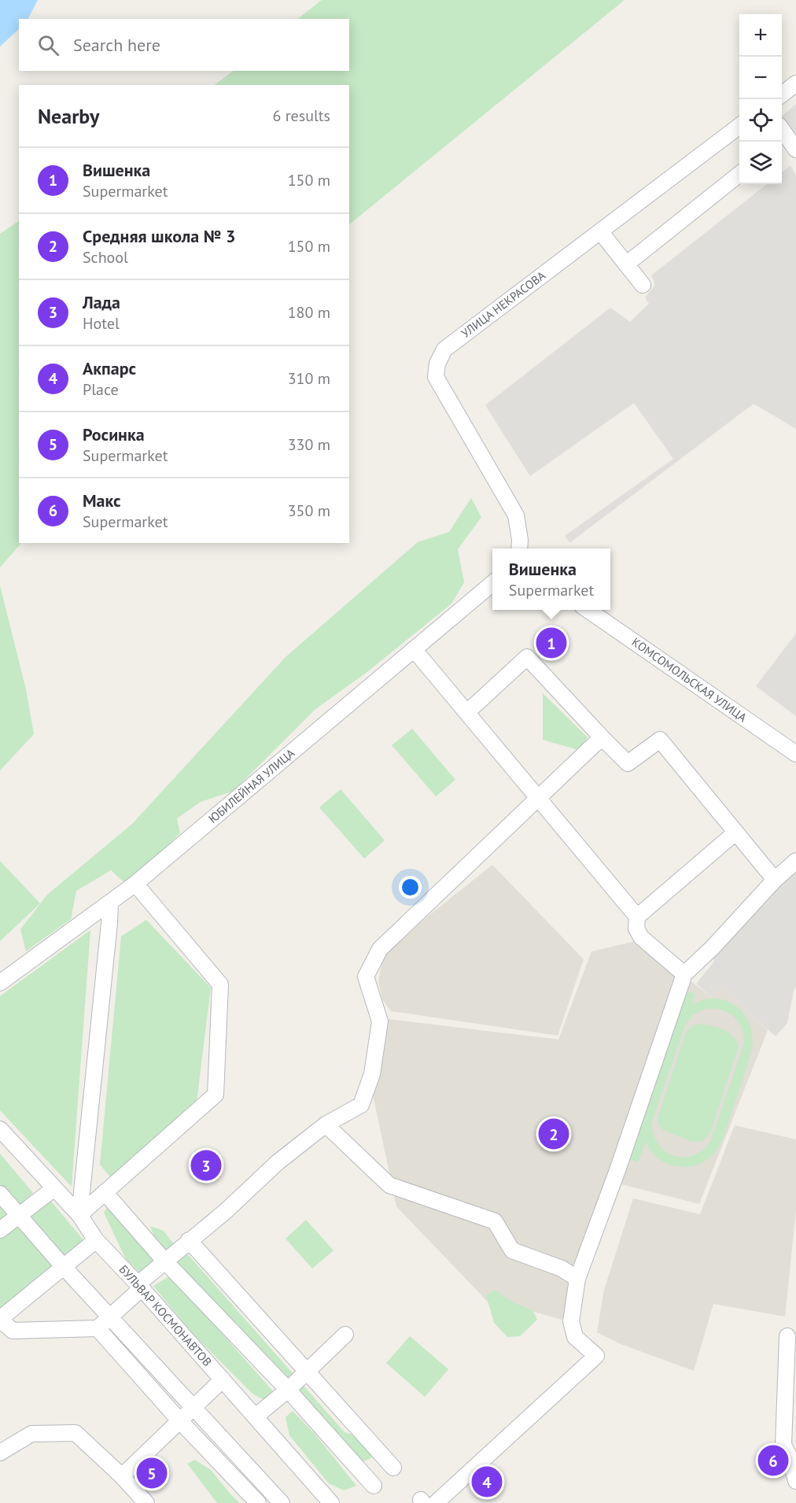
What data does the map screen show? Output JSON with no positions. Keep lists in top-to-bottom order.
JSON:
{
  "streets": {
    "street": [
      "УЛИЦА НЕКРАСОВА",
      "КОМСОМОЛЬСКАЯ УЛИЦА",
      "ЮБИЛЕЙНАЯ УЛИЦА",
      "БУЛЬВАР КОСМОНАВТОВ"
    ]
  },
  "page": {
    "map_buttons": ["+", "−"],
    "search": "Search here",
    "heading": ["Nearby", "6 results"],
    "list": [
      {
        "mark": "1",
        "name": "Вишенка",
        "note": "Supermarket",
        "value": "150 m"
      },
      {
        "mark": "2",
        "name": "Средняя школа № 3",
        "note": "School",
        "value": "150 m"
      },
      {
        "mark": "3",
        "name": "Лада",
        "note": "Hotel",
        "value": "180 m"
      },
      {
        "mark": "4",
        "name": "Акпарс",
        "note": "Place",
        "value": "310 m"
      },
      {
        "mark": "5",
        "name": "Росинка",
        "note": "Supermarket",
        "value": "330 m"
      },
      {
        "mark": "6",
        "name": "Макс",
        "note": "Supermarket",
        "value": "350 m"
      }
    ],
    "popup": ["Вишенка", "Supermarket"],
    "pins": [
      "1",
      "2",
      "3",
      "6",
      "5",
      "4"
    ]
  }
}
